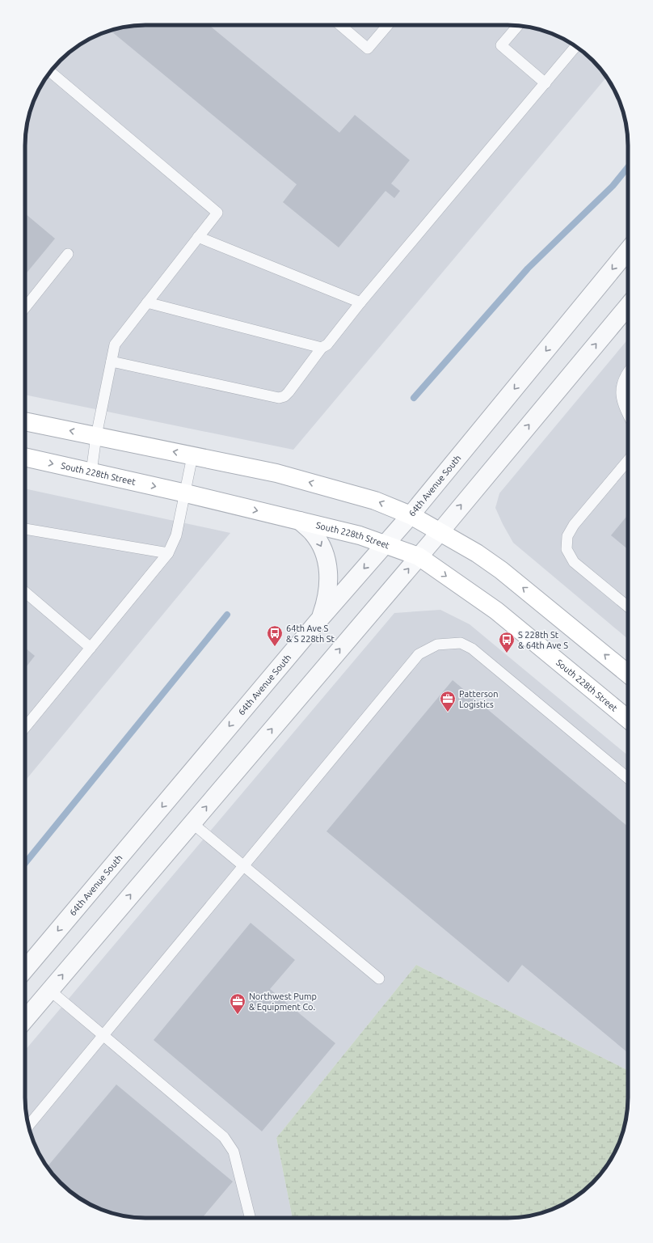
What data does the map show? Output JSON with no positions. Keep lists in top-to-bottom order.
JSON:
{
  "streets": {
    "main road": ["South 228th Street"],
    "street": ["64th Avenue South"]
  },
  "crossings": [
    ["South 228th Street", "64th Avenue South"]
  ],
  "places": {
    "bus stop": ["64th Ave S & S 228th St", "S 228th St & 64th Ave S"],
    "office": ["Patterson Logistics", "Northwest Pump & Equipment Co."]
  }
}
